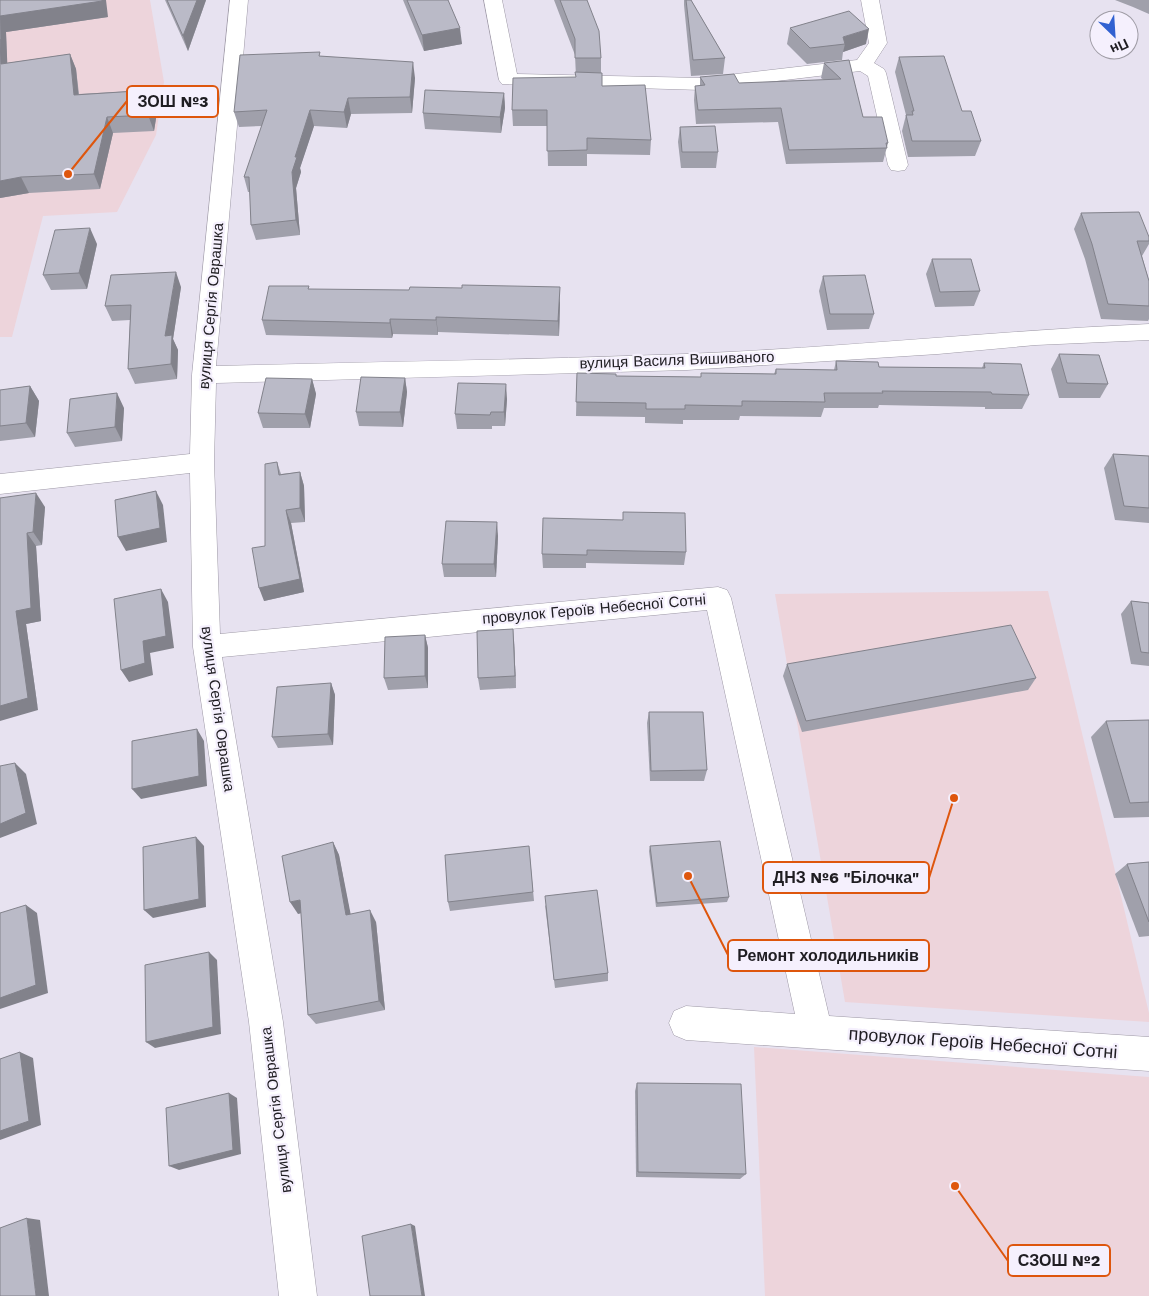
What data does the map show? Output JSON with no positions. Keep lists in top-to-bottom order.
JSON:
{
  "streets": {
    "street": ["вулиця Сергія Оврашка", "вулиця Василя Вишиваного", "провулок Героїв Небесної Сотні"]
  },
  "crossings": [
    ["вулиця Сергія Оврашка", "вулиця Василя Вишиваного"],
    ["вулиця Сергія Оврашка", "провулок Героїв Небесної Сотні"]
  ],
  "places": [
    "ЗОШ №3",
    "ДНЗ №6 \"Білочка\"",
    "Ремонт холодильників",
    "СЗОШ №2"
  ],
  "north": "bottom right"
}
